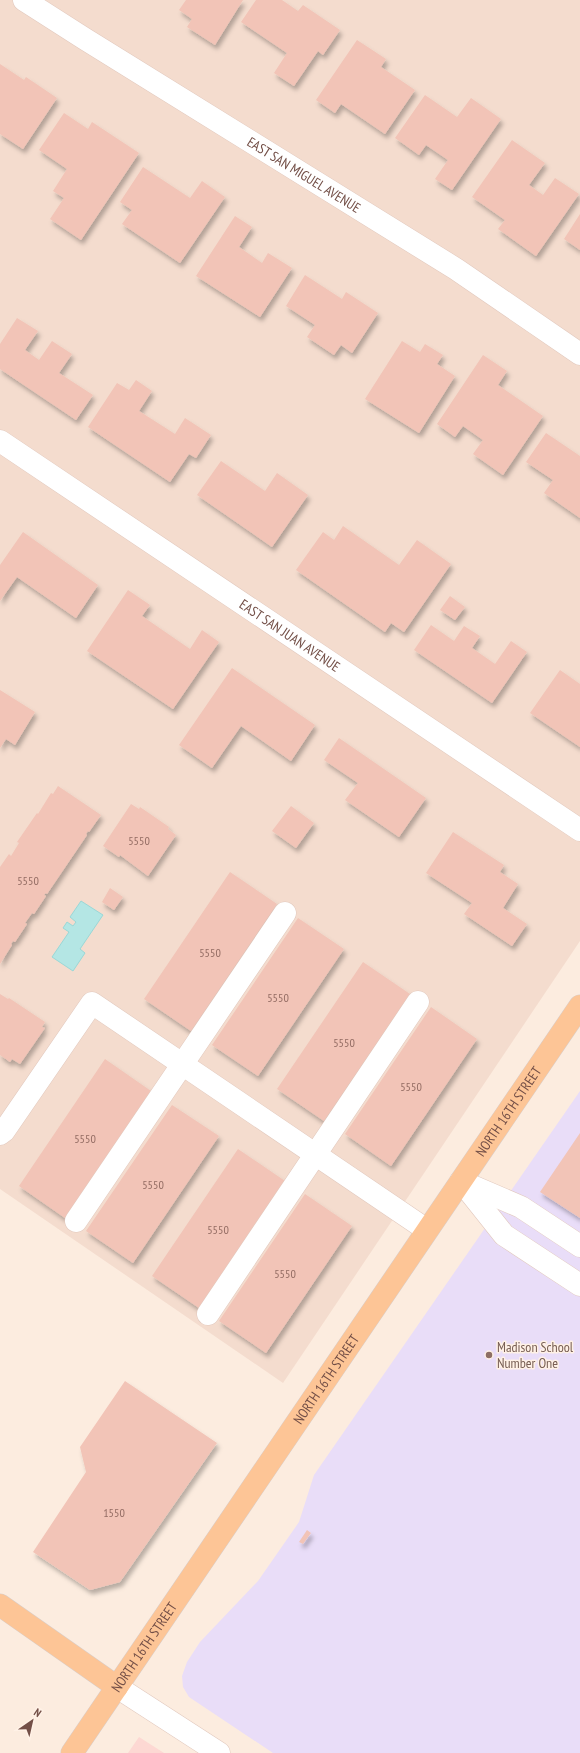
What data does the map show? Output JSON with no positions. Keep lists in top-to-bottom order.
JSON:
{
  "streets": {
    "main road": ["NORTH 16TH STREET"],
    "street": ["EAST SAN MIGUEL AVENUE", "EAST SAN JUAN AVENUE"]
  },
  "places": ["Madison School Number One"],
  "house_numbers": [
    "5550",
    "5550",
    "5550",
    "5550",
    "5550",
    "5550",
    "5550",
    "5550",
    "5550",
    "5550",
    "1550"
  ],
  "north": "top right"
}
